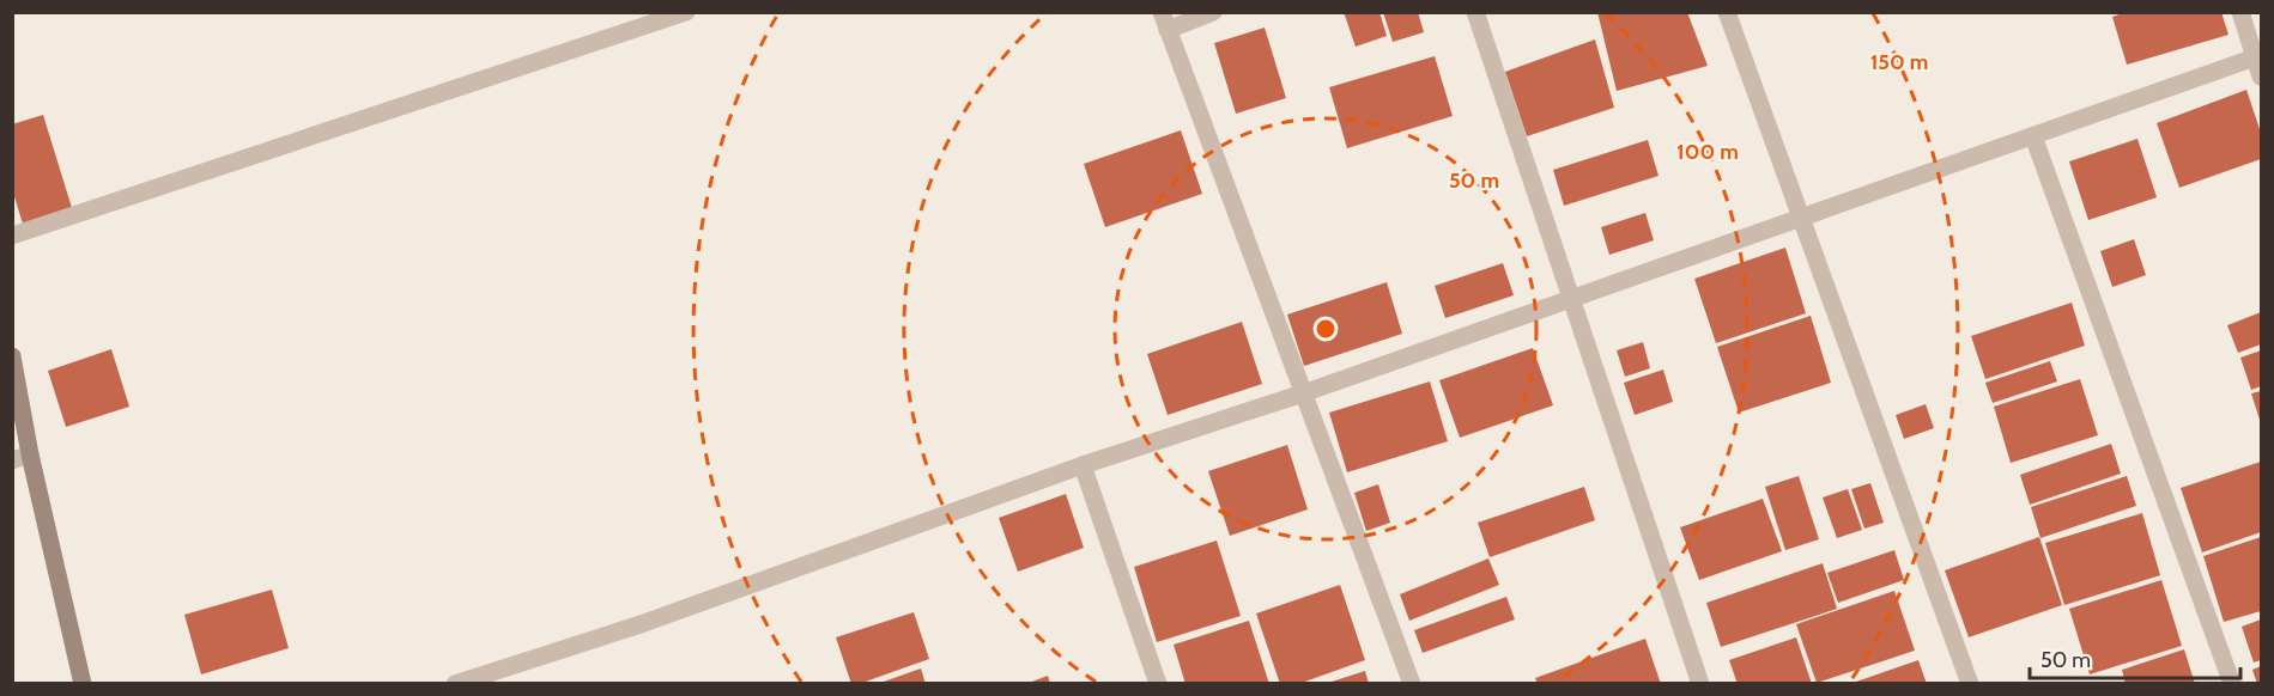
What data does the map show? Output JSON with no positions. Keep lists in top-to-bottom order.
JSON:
{
  "scale_bar": "50 m",
  "rings": ["150 m", "100 m", "50 m"]
}
